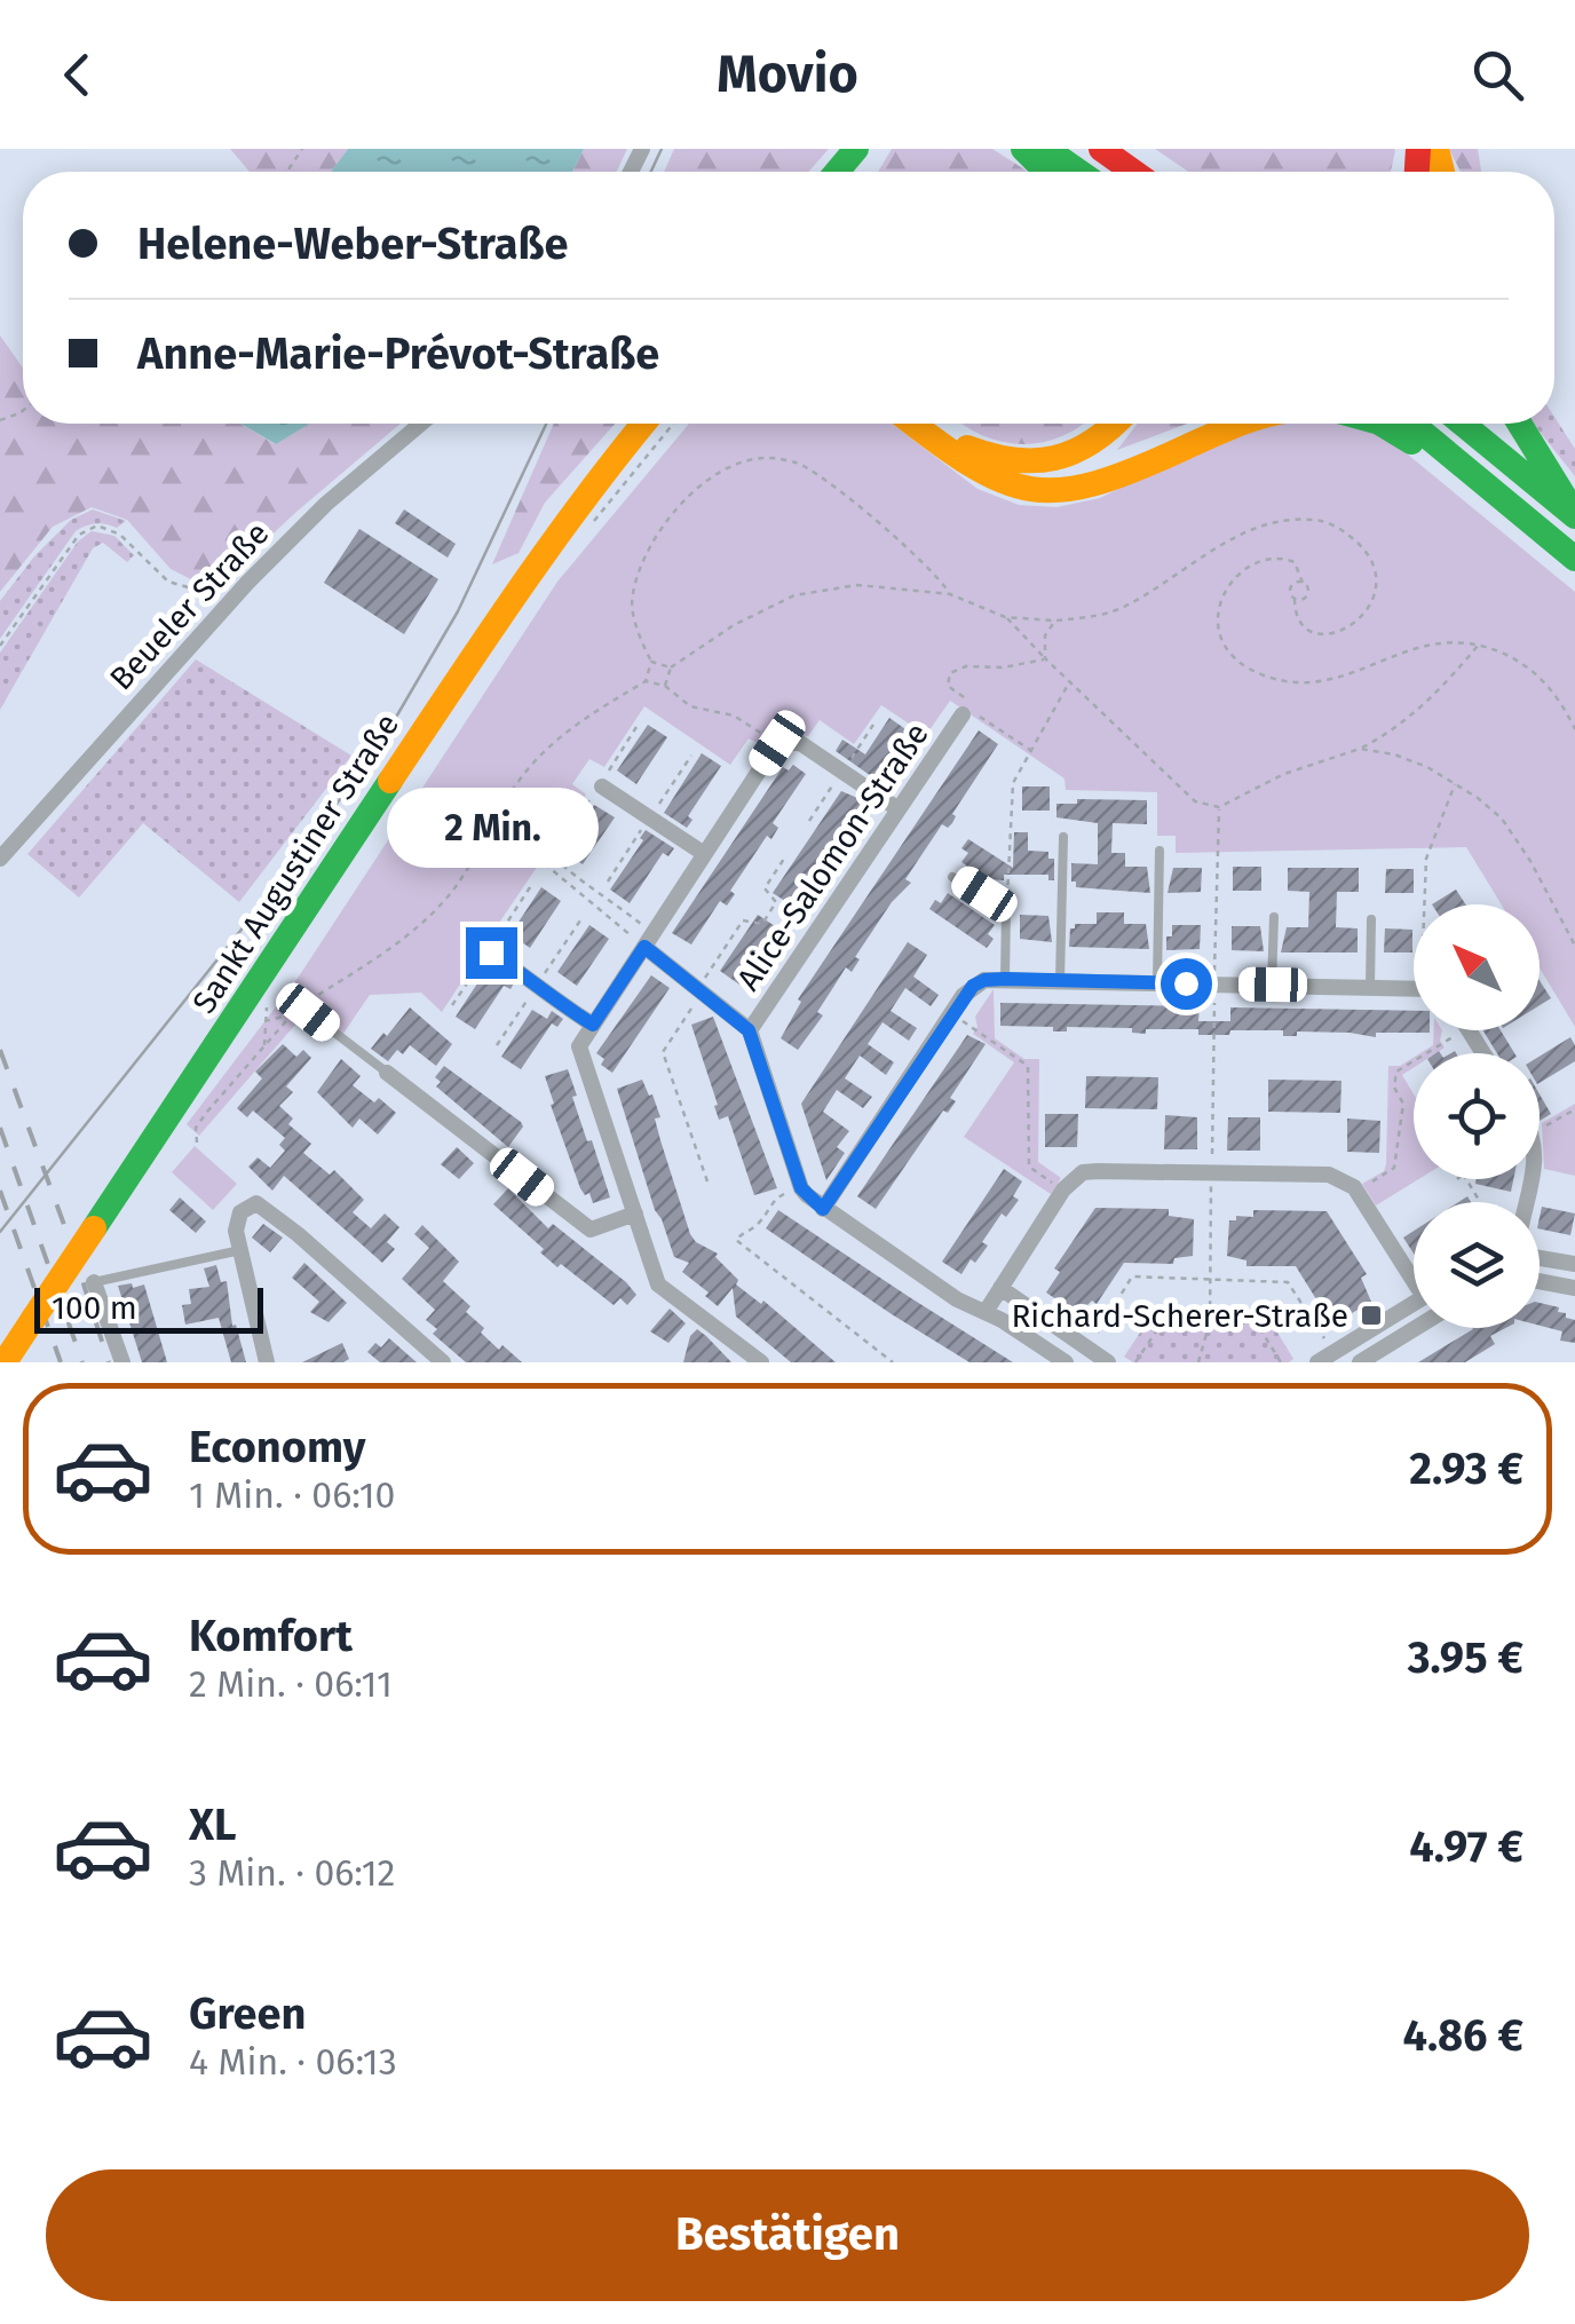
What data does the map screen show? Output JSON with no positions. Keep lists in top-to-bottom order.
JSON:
{
  "streets": {
    "main road": ["Sankt Augustiner Straße"],
    "street": ["Beueler Straße", "Alice-Salomon-Straße"]
  },
  "places": {
    "transit": ["Richard-Scherer-Straße"]
  },
  "scale_bar": "100 m",
  "north": "top left",
  "page": {
    "header": "Movio",
    "banner": ["Helene-Weber-Straße", "Anne-Marie-Prévot-Straße"],
    "bubble": "2 Min.",
    "scale": "100 m",
    "list": [
      {
        "name": "Economy",
        "note": "1 Min. · 06:10",
        "value": "2.93 €"
      },
      {
        "name": "Komfort",
        "note": "2 Min. · 06:11",
        "value": "3.95 €"
      },
      {
        "name": "XL",
        "note": "3 Min. · 06:12",
        "value": "4.97 €"
      },
      {
        "name": "Green",
        "note": "4 Min. · 06:13",
        "value": "4.86 €"
      }
    ],
    "buttons": "Bestätigen"
  }
}
